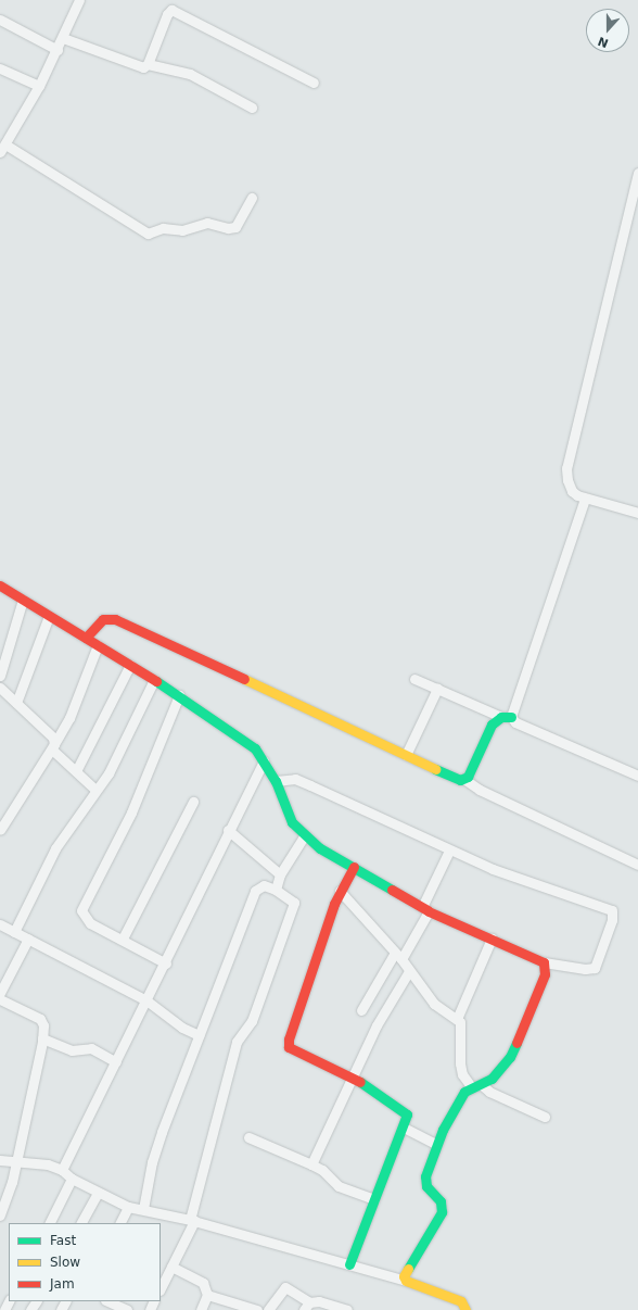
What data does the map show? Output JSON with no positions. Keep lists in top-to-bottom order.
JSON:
{
  "legend": ["Fast", "Slow", "Jam"],
  "north": "bottom"
}
